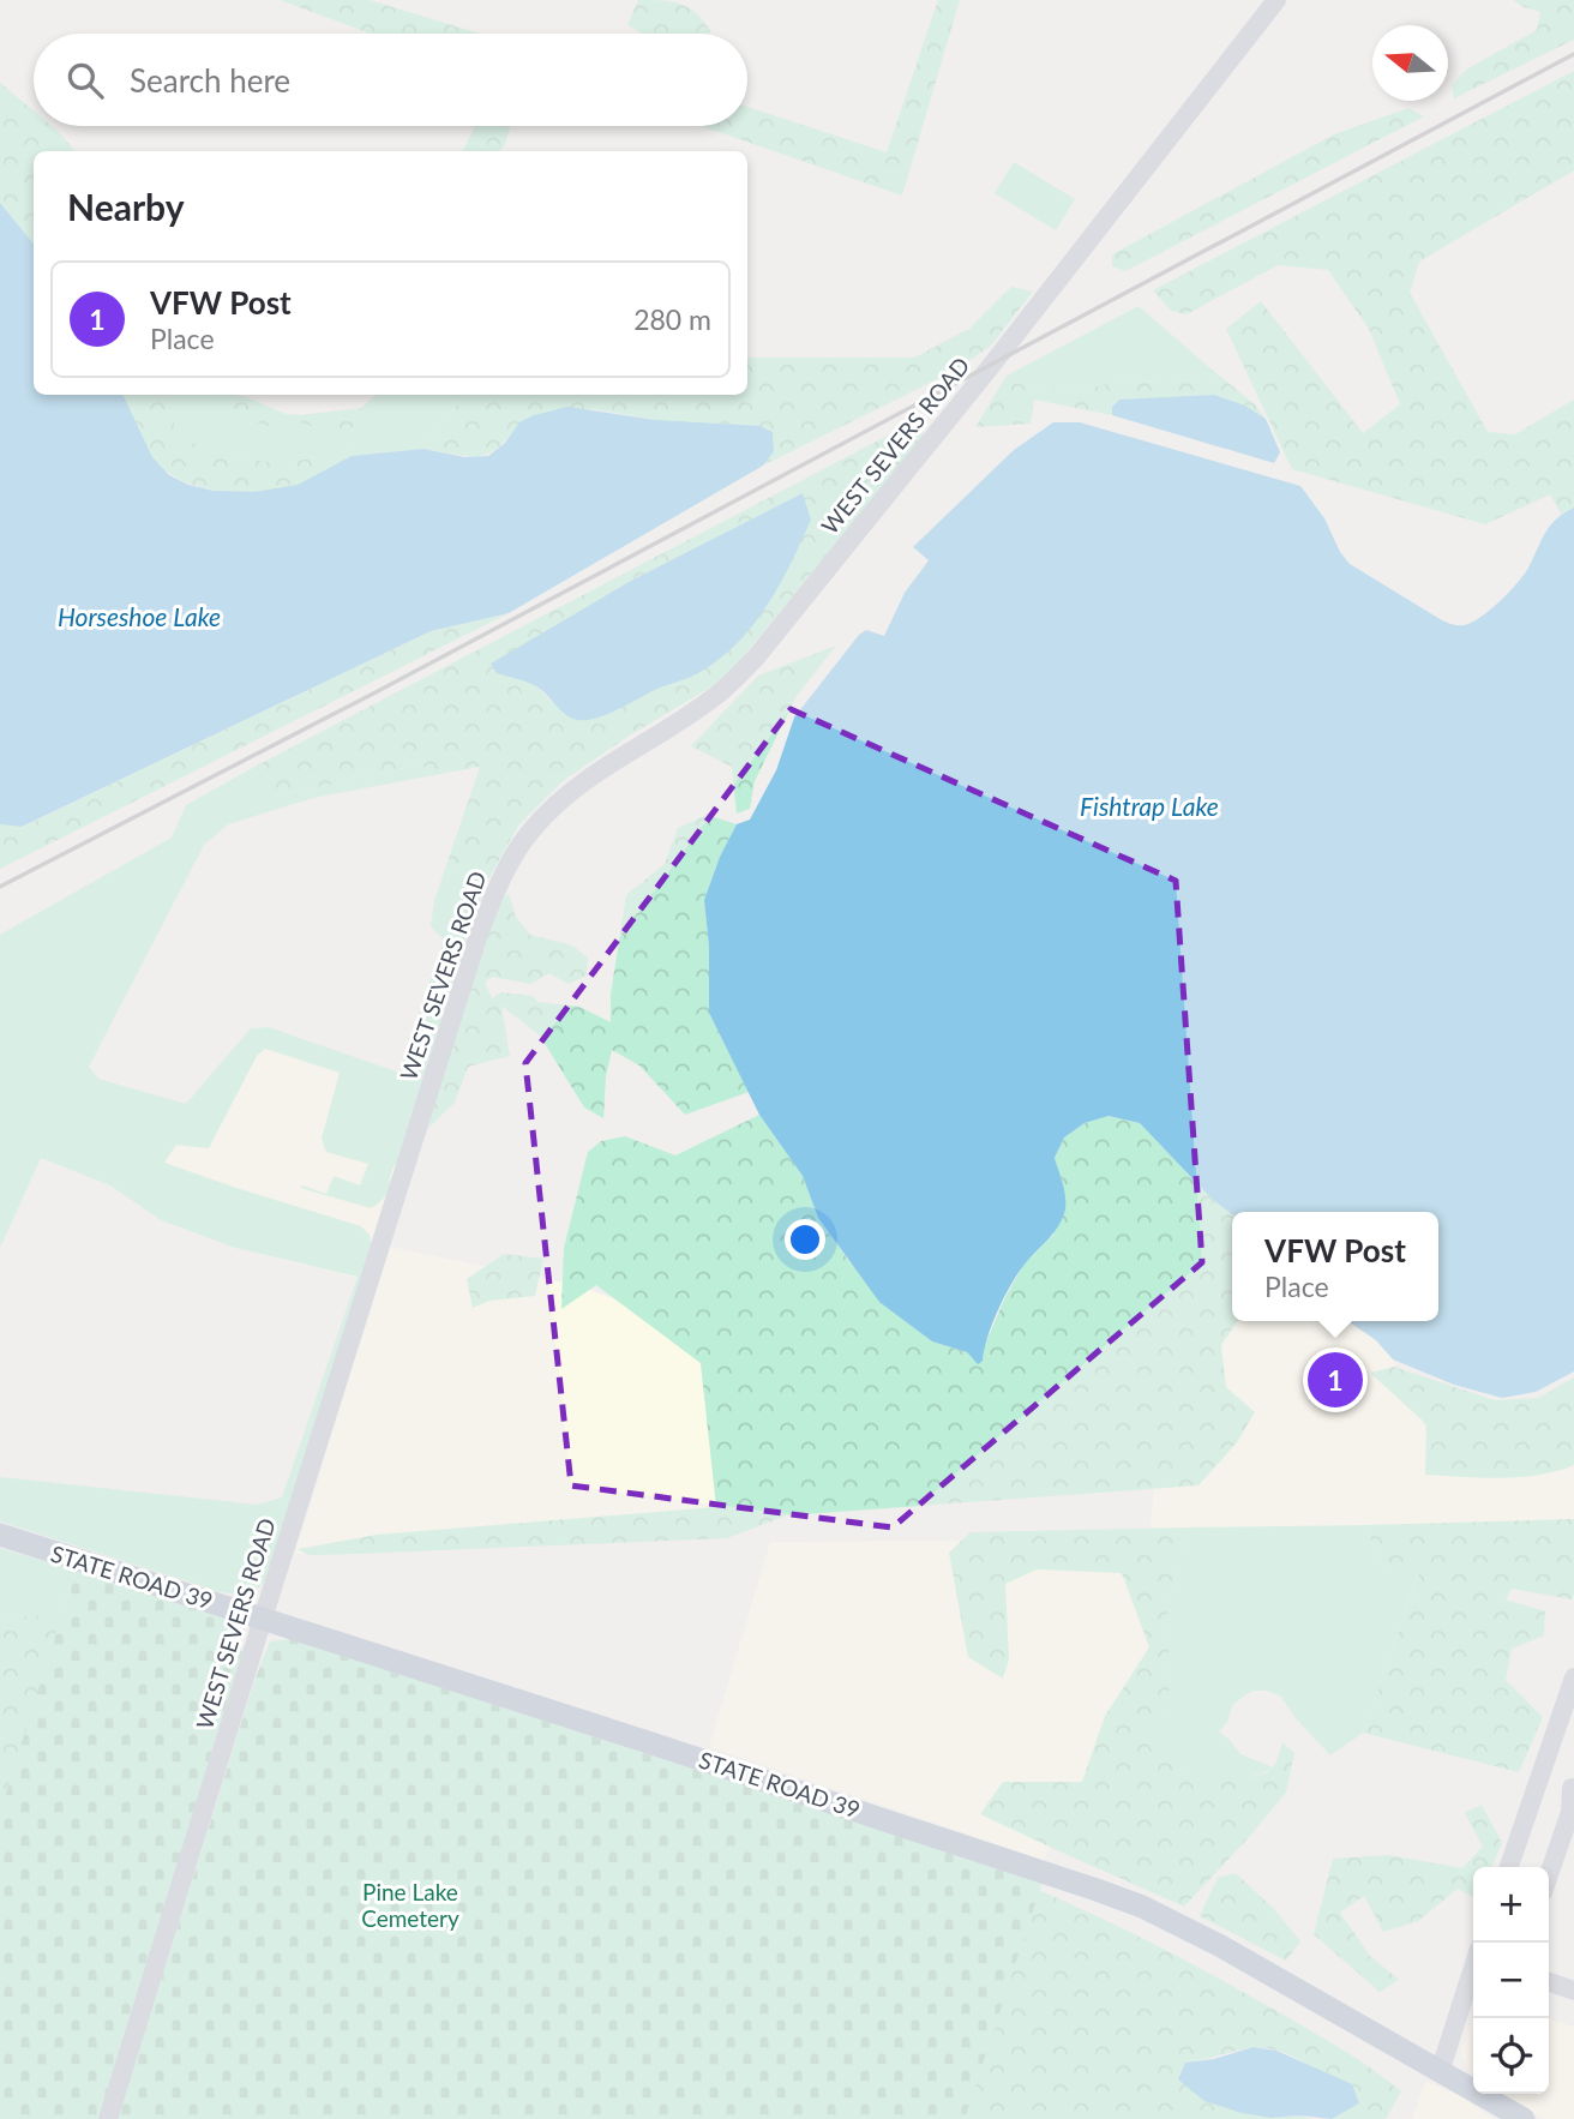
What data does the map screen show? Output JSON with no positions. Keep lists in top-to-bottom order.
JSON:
{
  "streets": {
    "main road": ["STATE ROAD 39"],
    "street": ["WEST SEVERS ROAD"]
  },
  "crossings": [
    ["WEST SEVERS ROAD", "STATE ROAD 39"]
  ],
  "water": ["Horseshoe Lake", "Fishtrap Lake"],
  "parks": ["Pine Lake Cemetery"],
  "north": "left",
  "page": {
    "search": "Search here",
    "heading": "Nearby",
    "list": [
      {
        "mark": "1",
        "name": "VFW Post",
        "note": "Place",
        "value": "280 m"
      }
    ],
    "popup": ["VFW Post", "Place"],
    "pins": "1",
    "map_buttons": ["+", "−"]
  }
}
